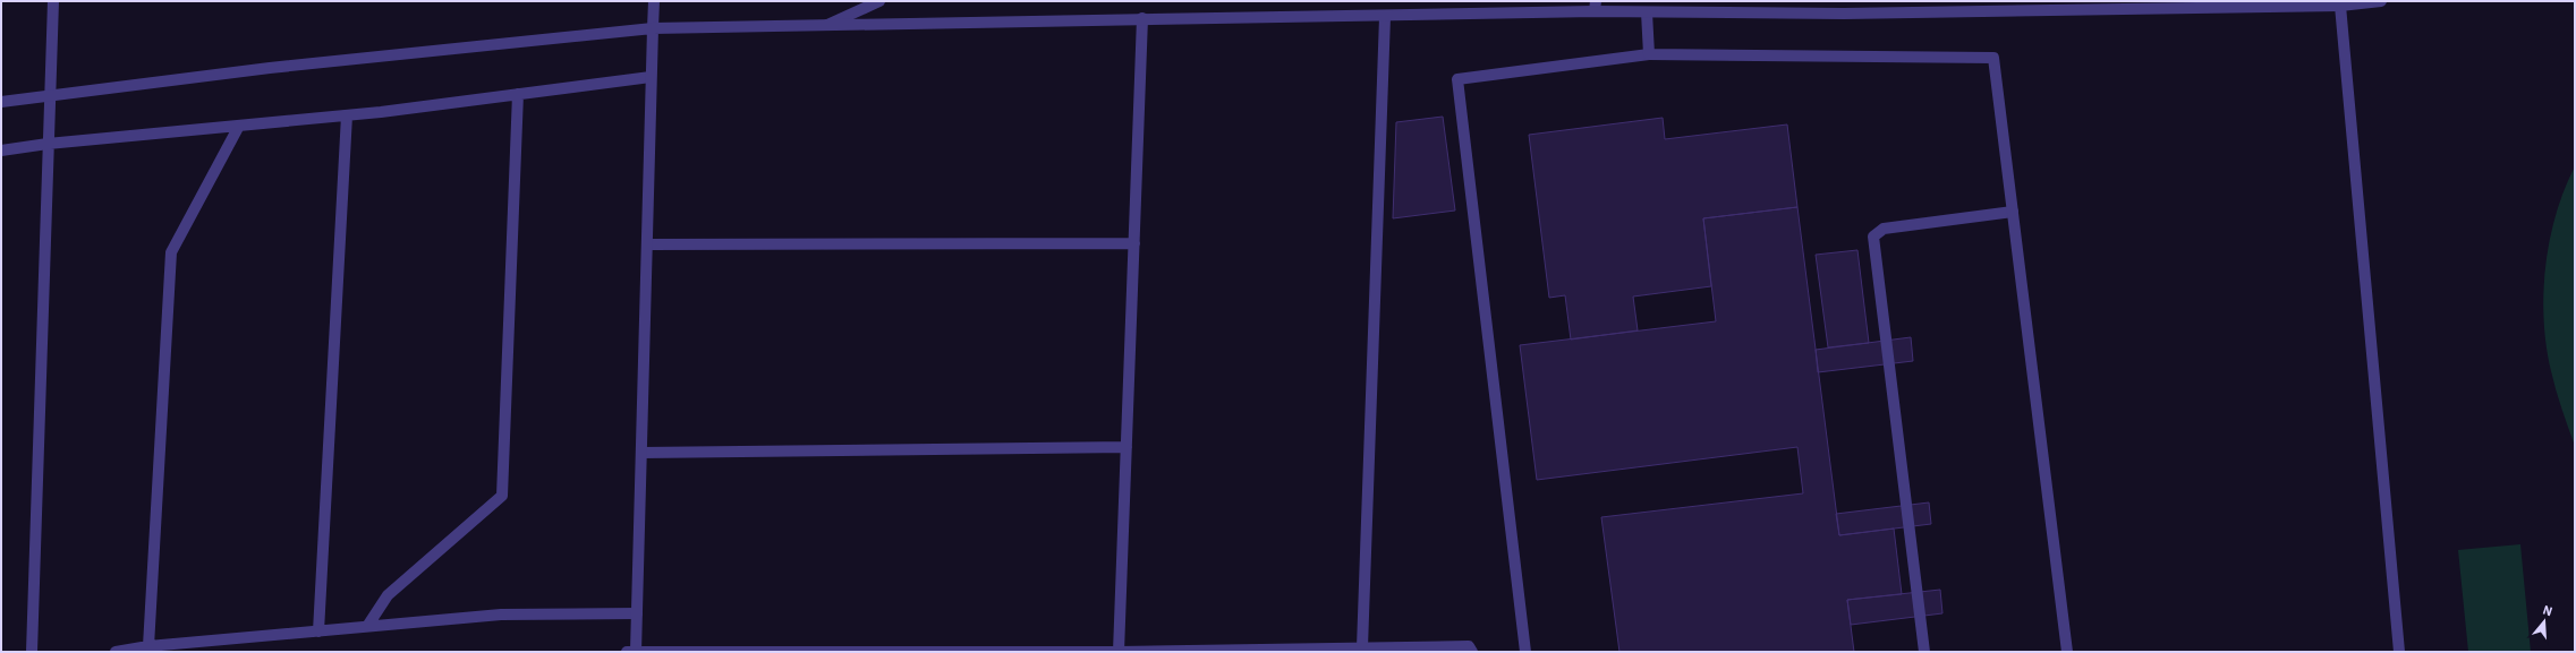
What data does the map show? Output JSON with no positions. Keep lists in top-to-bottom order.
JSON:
{
  "north": "top"
}
